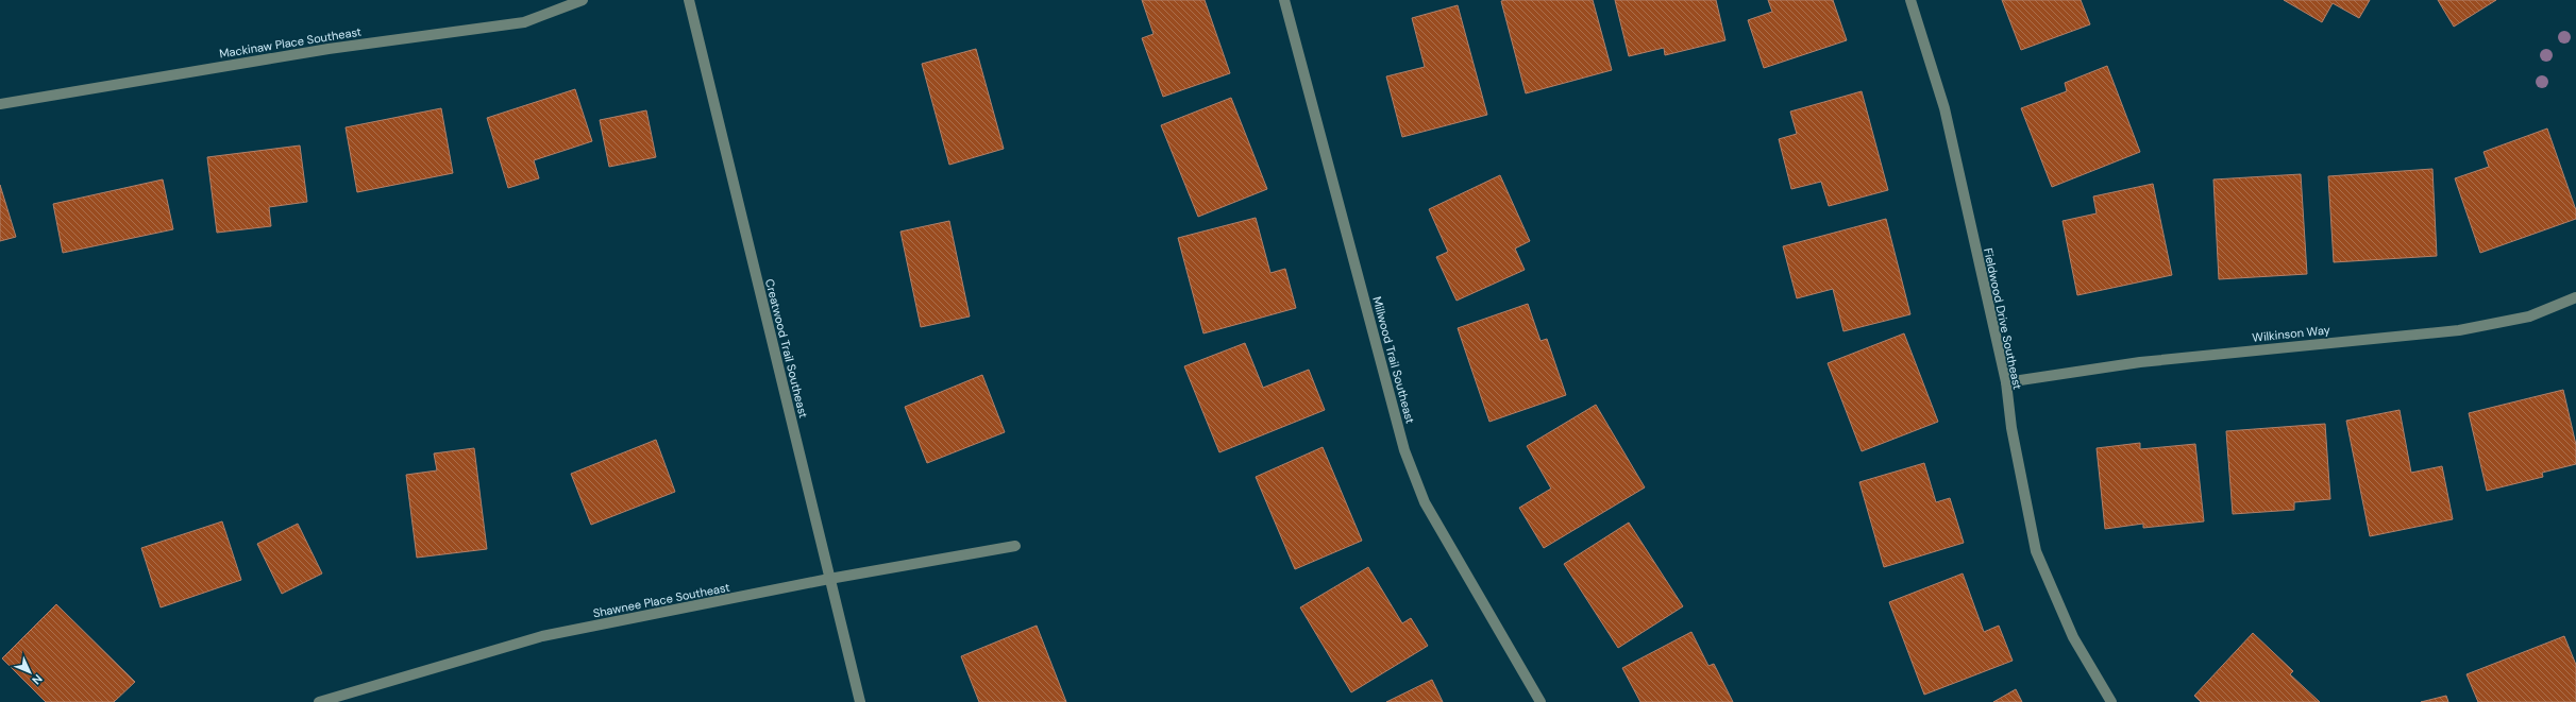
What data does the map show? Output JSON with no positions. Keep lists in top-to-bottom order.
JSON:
{
  "streets": {
    "street": [
      "Mackinaw Place Southeast",
      "Fieldwood Drive Southeast",
      "Wilkinson Way",
      "Creatwood Trail Southeast",
      "Millwood Trail Southeast",
      "Shawnee Place Southeast"
    ]
  },
  "crossings": [
    ["Fieldwood Drive Southeast", "Wilkinson Way"],
    ["Creatwood Trail Southeast", "Shawnee Place Southeast"]
  ],
  "north": "bottom right"
}
